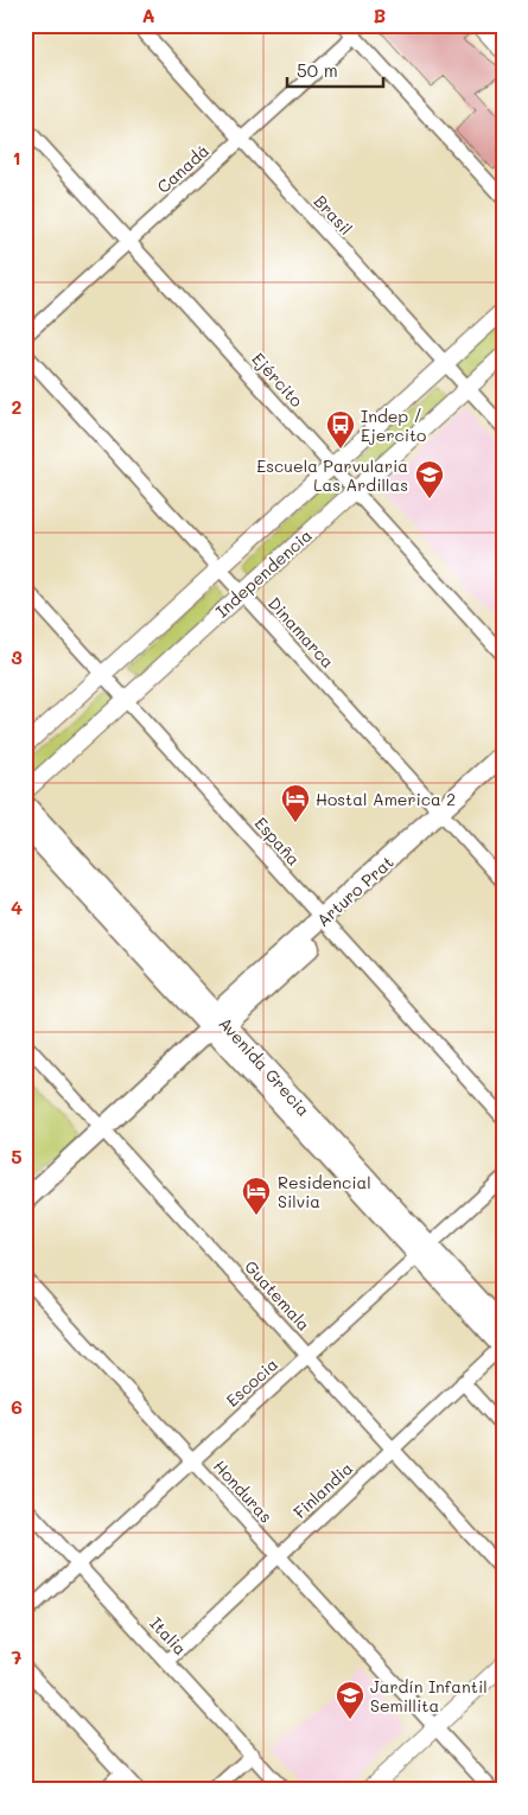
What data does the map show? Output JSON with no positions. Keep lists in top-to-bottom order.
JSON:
{
  "streets": {
    "main road": ["Arturo Prat", "Avenida Grecia"],
    "street": [
      "Canadá",
      "Brasil",
      "Ejército",
      "Independencia",
      "Dinamarca",
      "España",
      "Guatemala",
      "Escocia",
      "Finlandia",
      "Honduras",
      "Italia"
    ]
  },
  "crossings": [
    ["Canadá", "Brasil"],
    ["Canadá", "Ejército"],
    ["Brasil", "Independencia"],
    ["Ejército", "Independencia"],
    ["Independencia", "Dinamarca"],
    ["Independencia", "España"],
    ["Dinamarca", "Arturo Prat"],
    ["España", "Arturo Prat"],
    ["Arturo Prat", "Avenida Grecia"],
    ["Arturo Prat", "Guatemala"],
    ["Avenida Grecia", "Escocia"],
    ["Avenida Grecia", "Finlandia"],
    ["Guatemala", "Escocia"],
    ["Guatemala", "Finlandia"],
    ["Escocia", "Honduras"],
    ["Escocia", "Italia"],
    ["Finlandia", "Honduras"],
    ["Finlandia", "Italia"]
  ],
  "places": {
    "bus stop": ["Indep / Ejercito"],
    "school or university": ["Escuela Parvularia Las Ardillas", "Jardín Infantil Semillita"],
    "hotel": ["Hostal America 2", "Residencial Silvia"]
  },
  "scale_bar": "50 m",
  "grid": {
    "columns": ["A", "B"],
    "rows": [
      "1",
      "2",
      "3",
      "4",
      "5",
      "6",
      "7"
    ]
  }
}
